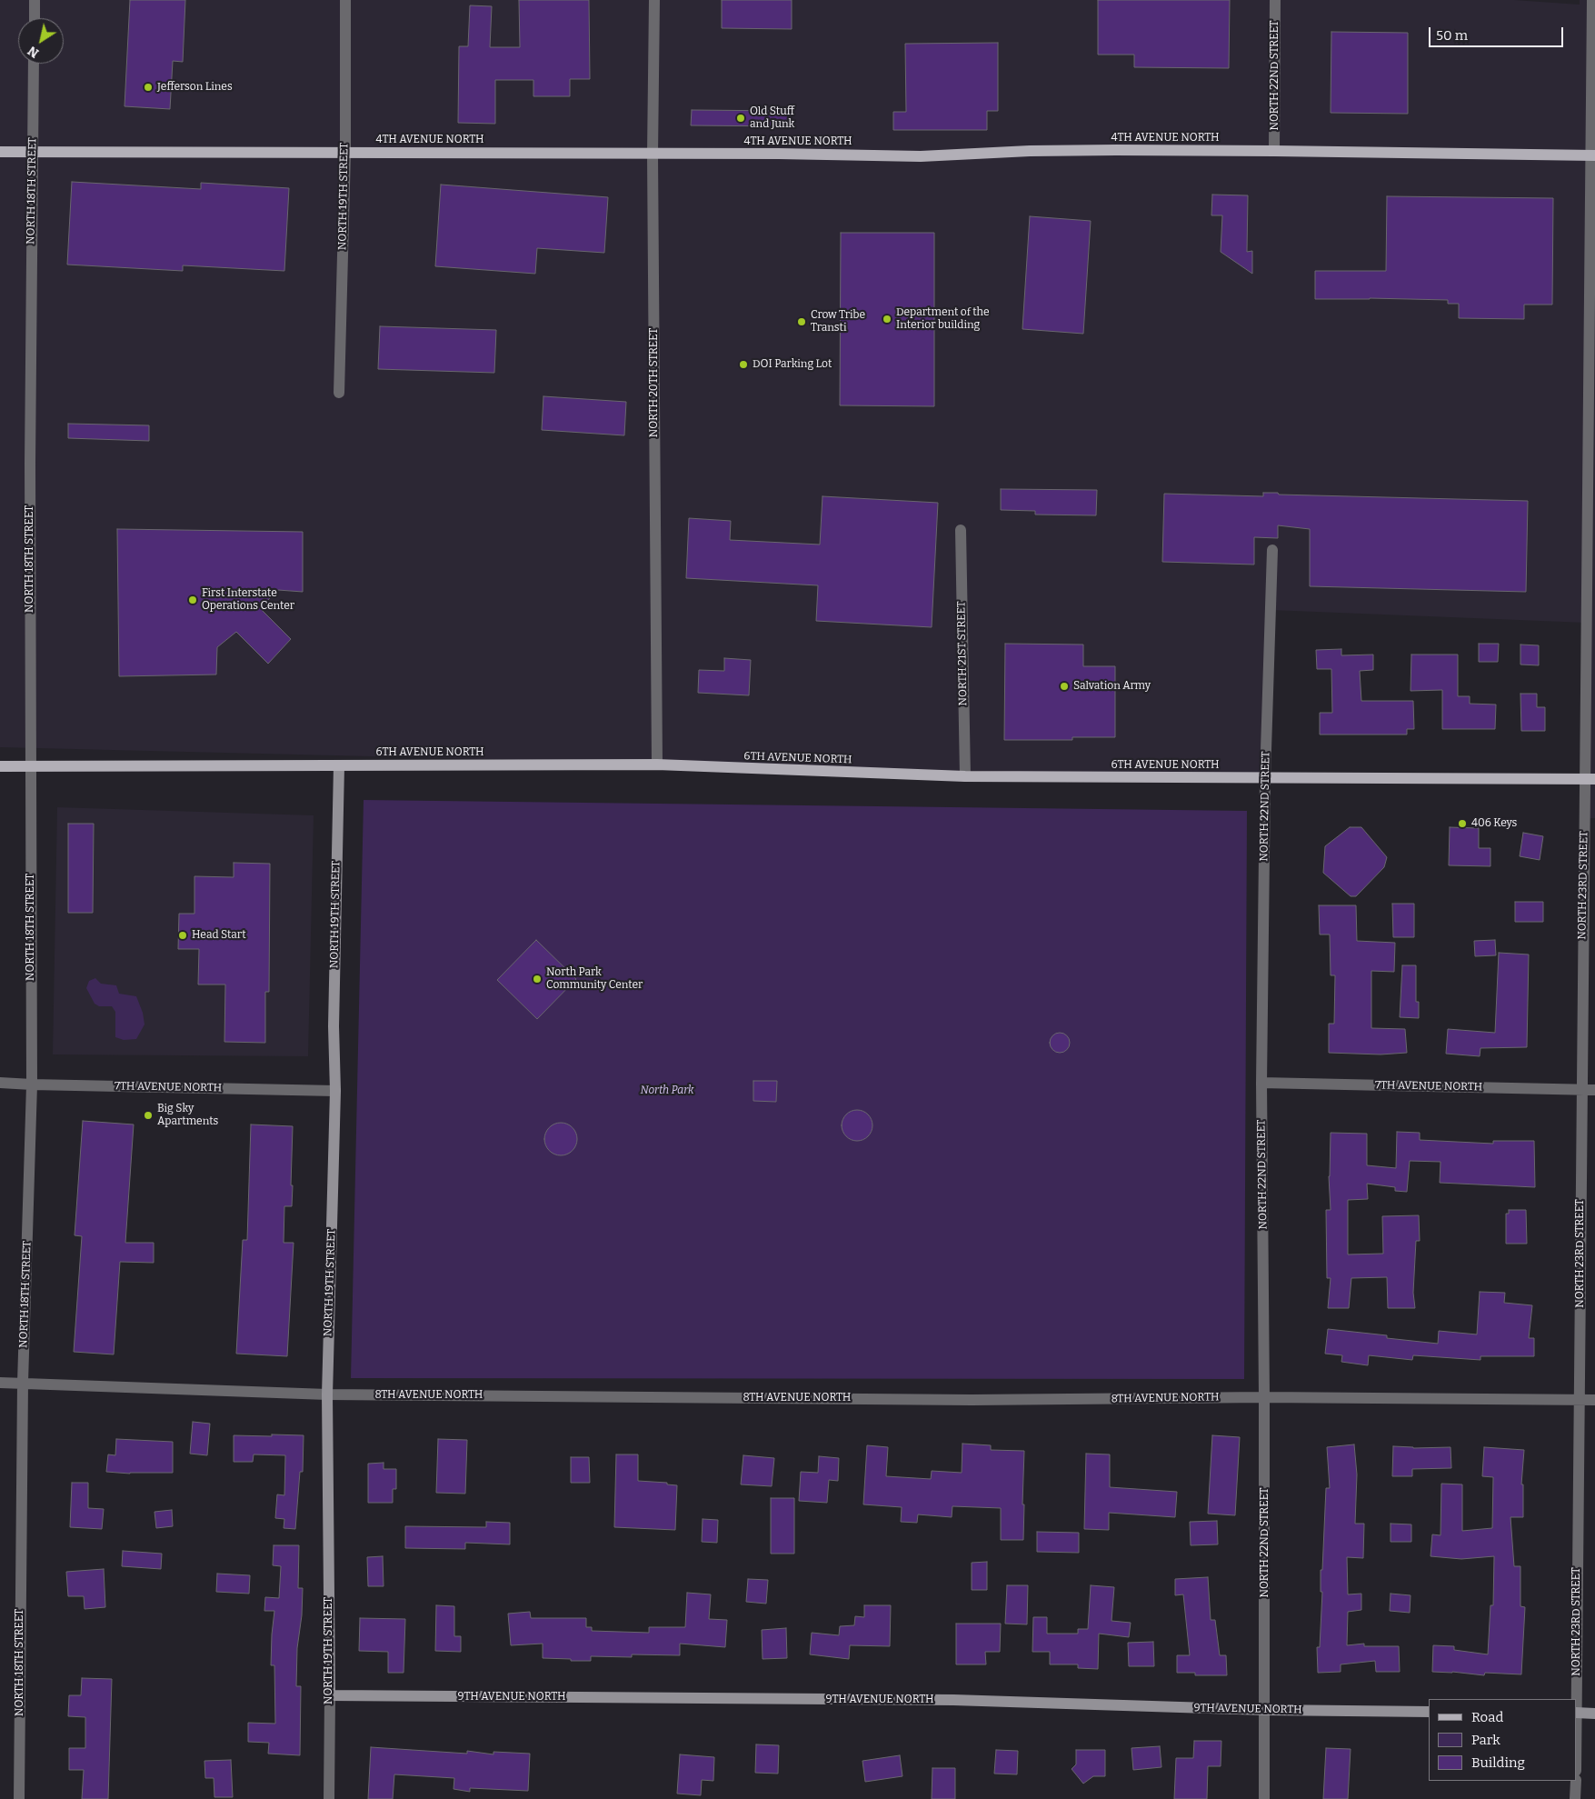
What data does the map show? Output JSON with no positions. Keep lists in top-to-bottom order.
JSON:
{
  "streets": {
    "main road": ["4TH AVENUE NORTH", "6TH AVENUE NORTH"],
    "street": [
      "NORTH 22ND STREET",
      "NORTH 18TH STREET",
      "NORTH 19TH STREET",
      "NORTH 20TH STREET",
      "NORTH 21ST STREET",
      "NORTH 23RD STREET",
      "7TH AVENUE NORTH",
      "8TH AVENUE NORTH",
      "9TH AVENUE NORTH"
    ]
  },
  "crossings": [
    ["NORTH 22ND STREET", "4TH AVENUE NORTH"],
    ["NORTH 22ND STREET", "6TH AVENUE NORTH"],
    ["NORTH 22ND STREET", "7TH AVENUE NORTH"],
    ["NORTH 22ND STREET", "8TH AVENUE NORTH"],
    ["NORTH 22ND STREET", "9TH AVENUE NORTH"],
    ["4TH AVENUE NORTH", "NORTH 18TH STREET"],
    ["4TH AVENUE NORTH", "NORTH 19TH STREET"],
    ["4TH AVENUE NORTH", "NORTH 20TH STREET"],
    ["4TH AVENUE NORTH", "NORTH 23RD STREET"],
    ["NORTH 18TH STREET", "6TH AVENUE NORTH"],
    ["NORTH 18TH STREET", "7TH AVENUE NORTH"],
    ["NORTH 18TH STREET", "8TH AVENUE NORTH"],
    ["NORTH 19TH STREET", "6TH AVENUE NORTH"],
    ["NORTH 19TH STREET", "7TH AVENUE NORTH"],
    ["NORTH 19TH STREET", "8TH AVENUE NORTH"],
    ["NORTH 19TH STREET", "9TH AVENUE NORTH"],
    ["NORTH 20TH STREET", "6TH AVENUE NORTH"],
    ["NORTH 21ST STREET", "6TH AVENUE NORTH"],
    ["6TH AVENUE NORTH", "NORTH 23RD STREET"],
    ["NORTH 23RD STREET", "7TH AVENUE NORTH"],
    ["NORTH 23RD STREET", "8TH AVENUE NORTH"]
  ],
  "parks": ["North Park"],
  "places": [
    "Jefferson Lines",
    "Old Stuff and Junk",
    "Department of the Interior building",
    "Crow Tribe Transti",
    "DOI Parking Lot",
    "First Interstate Operations Center",
    "Salvation Army",
    "406 Keys",
    "Head Start",
    "North Park Community Center",
    "Big Sky Apartments"
  ],
  "legend": ["Road", "Park", "Building"],
  "scale_bar": "50 m",
  "north": "bottom left"
}
